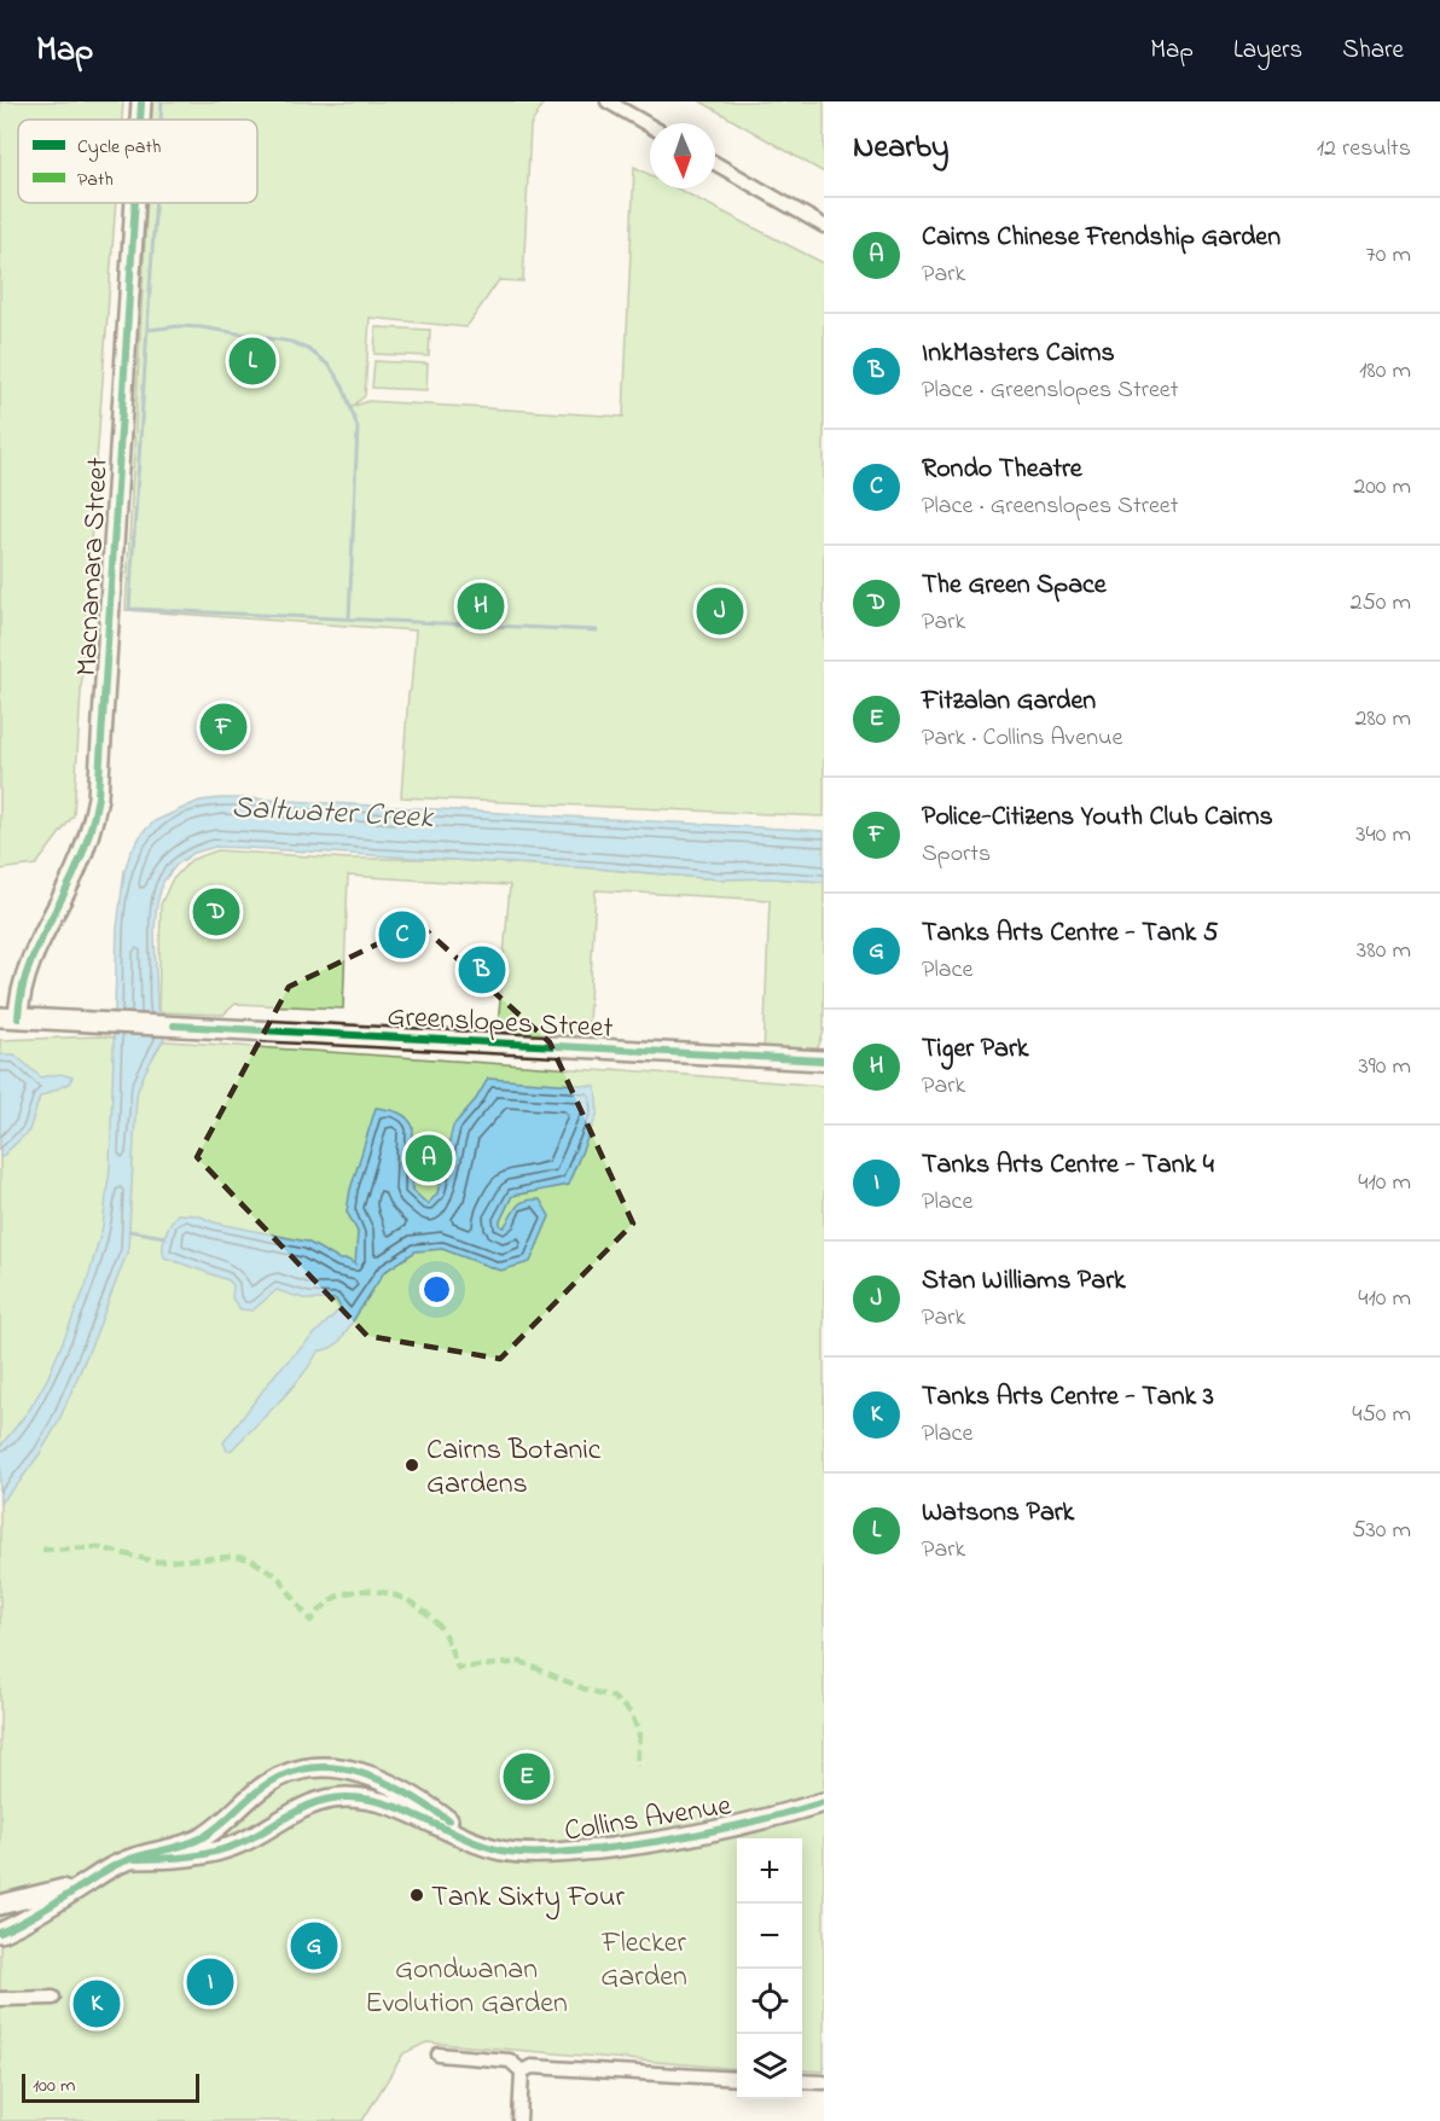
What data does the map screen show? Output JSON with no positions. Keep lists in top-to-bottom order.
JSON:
{
  "streets": {
    "street": ["Macnamara Street", "Greenslopes Street", "Collins Avenue"]
  },
  "crossings": [
    ["Macnamara Street", "Greenslopes Street"]
  ],
  "water": ["Saltwater Creek"],
  "parks": ["Flecker Garden", "Gondwanan Evolution Garden"],
  "places": ["Cairns Botanic Gardens", "Tank Sixty Four"],
  "legend": ["Cycle path", "Path"],
  "scale_bar": "100 m",
  "north": "bottom",
  "page": {
    "header": "Map",
    "nav": ["Map", "Layers", "Share"],
    "heading": ["Nearby", "12 results"],
    "list": [
      {
        "mark": "A",
        "name": "Cairns Chinese Frendship Garden",
        "note": "Park",
        "value": "70 m"
      },
      {
        "mark": "B",
        "name": "InkMasters Cairns",
        "note": "Place · Greenslopes Street",
        "value": "180 m"
      },
      {
        "mark": "C",
        "name": "Rondo Theatre",
        "note": "Place · Greenslopes Street",
        "value": "200 m"
      },
      {
        "mark": "D",
        "name": "The Green Space",
        "note": "Park",
        "value": "250 m"
      },
      {
        "mark": "E",
        "name": "Fitzalan Garden",
        "note": "Park · Collins Avenue",
        "value": "280 m"
      },
      {
        "mark": "F",
        "name": "Police-Citizens Youth Club Cairns",
        "note": "Sports",
        "value": "340 m"
      },
      {
        "mark": "G",
        "name": "Tanks Arts Centre - Tank 5",
        "note": "Place",
        "value": "380 m"
      },
      {
        "mark": "H",
        "name": "Tiger Park",
        "note": "Park",
        "value": "390 m"
      },
      {
        "mark": "I",
        "name": "Tanks Arts Centre - Tank 4",
        "note": "Place",
        "value": "410 m"
      },
      {
        "mark": "J",
        "name": "Stan Williams Park",
        "note": "Park",
        "value": "410 m"
      },
      {
        "mark": "K",
        "name": "Tanks Arts Centre - Tank 3",
        "note": "Place",
        "value": "450 m"
      },
      {
        "mark": "L",
        "name": "Watsons Park",
        "note": "Park",
        "value": "530 m"
      }
    ],
    "pins": [
      "L",
      "H",
      "J",
      "F",
      "D",
      "C",
      "B",
      "A",
      "E",
      "G",
      "I",
      "K"
    ],
    "map_buttons": ["+", "−"],
    "scale": "100 m"
  }
}
